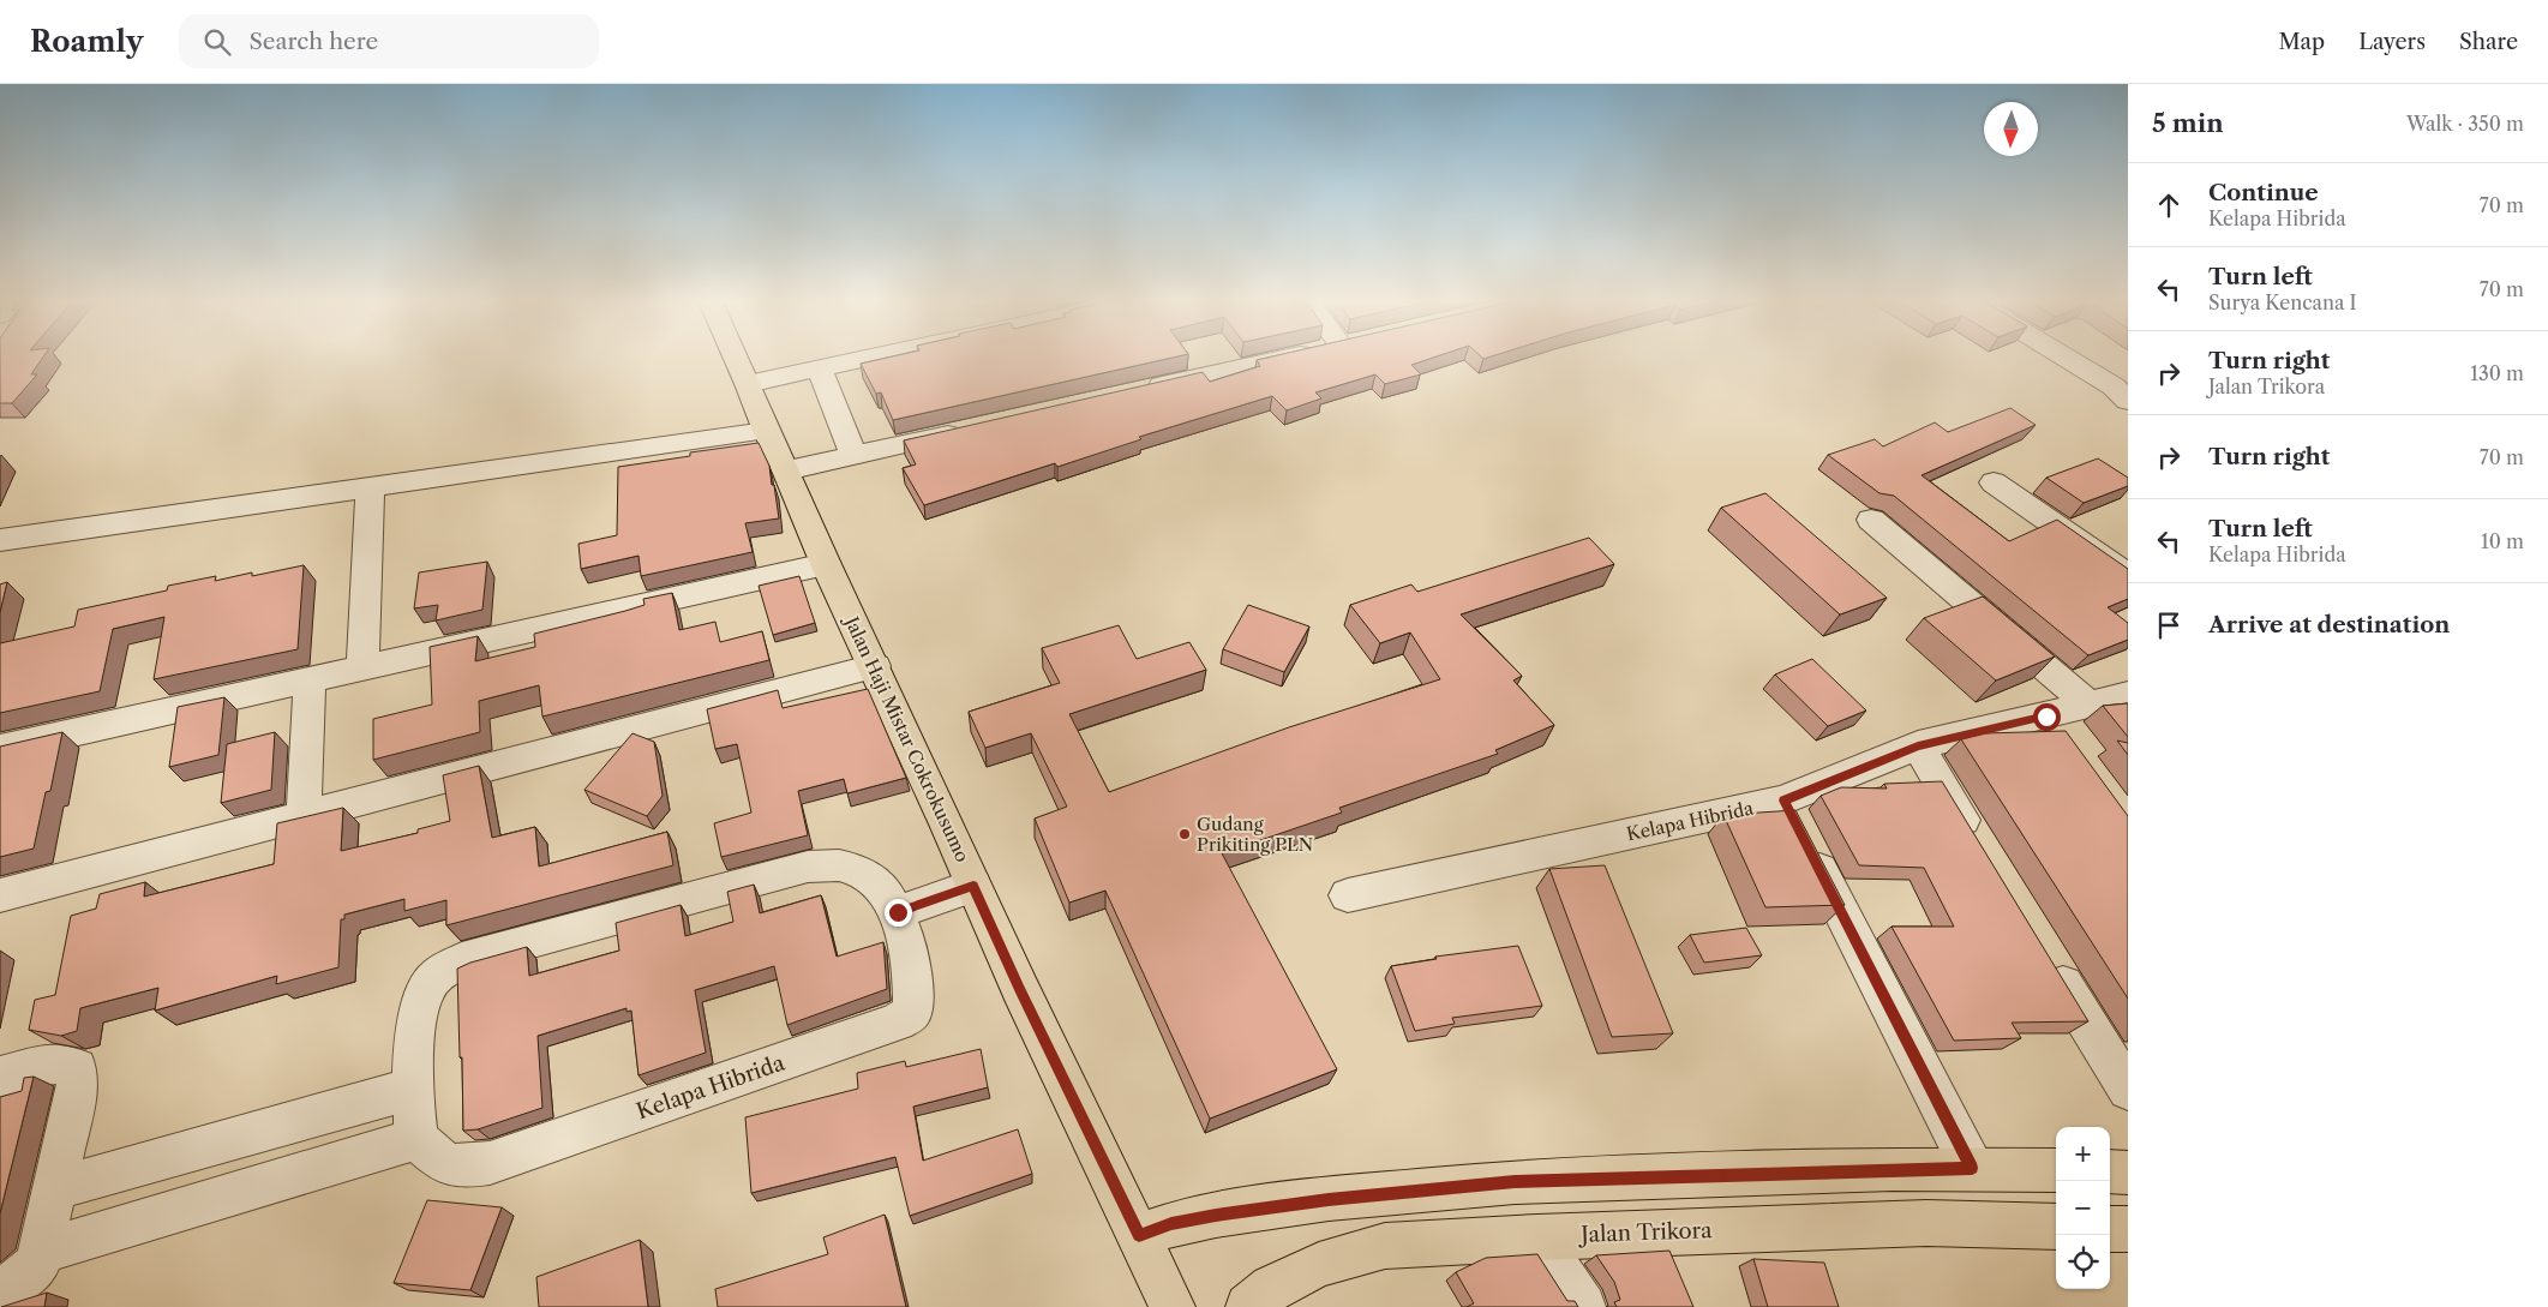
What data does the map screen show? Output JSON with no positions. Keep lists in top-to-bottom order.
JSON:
{
  "streets": {
    "main road": ["Jalan Haji Mistar Cokrokusumo", "Jalan Trikora"],
    "street": ["Kelapa Hibrida"]
  },
  "places": ["Gudang Prikiting PLN"],
  "north": "bottom",
  "page": {
    "header": "Roamly",
    "search": "Search here",
    "nav": ["Map", "Layers", "Share"],
    "heading": ["5 min", "Walk · 350 m"],
    "list": [
      ["Continue", "Kelapa Hibrida", "70 m"],
      ["Turn left", "Surya Kencana I", "70 m"],
      ["Turn right", "Jalan Trikora", "130 m"],
      ["Turn right", "70 m"],
      ["Turn left", "Kelapa Hibrida", "10 m"],
      "Arrive at destination"
    ],
    "map_buttons": ["+", "−"]
  }
}
